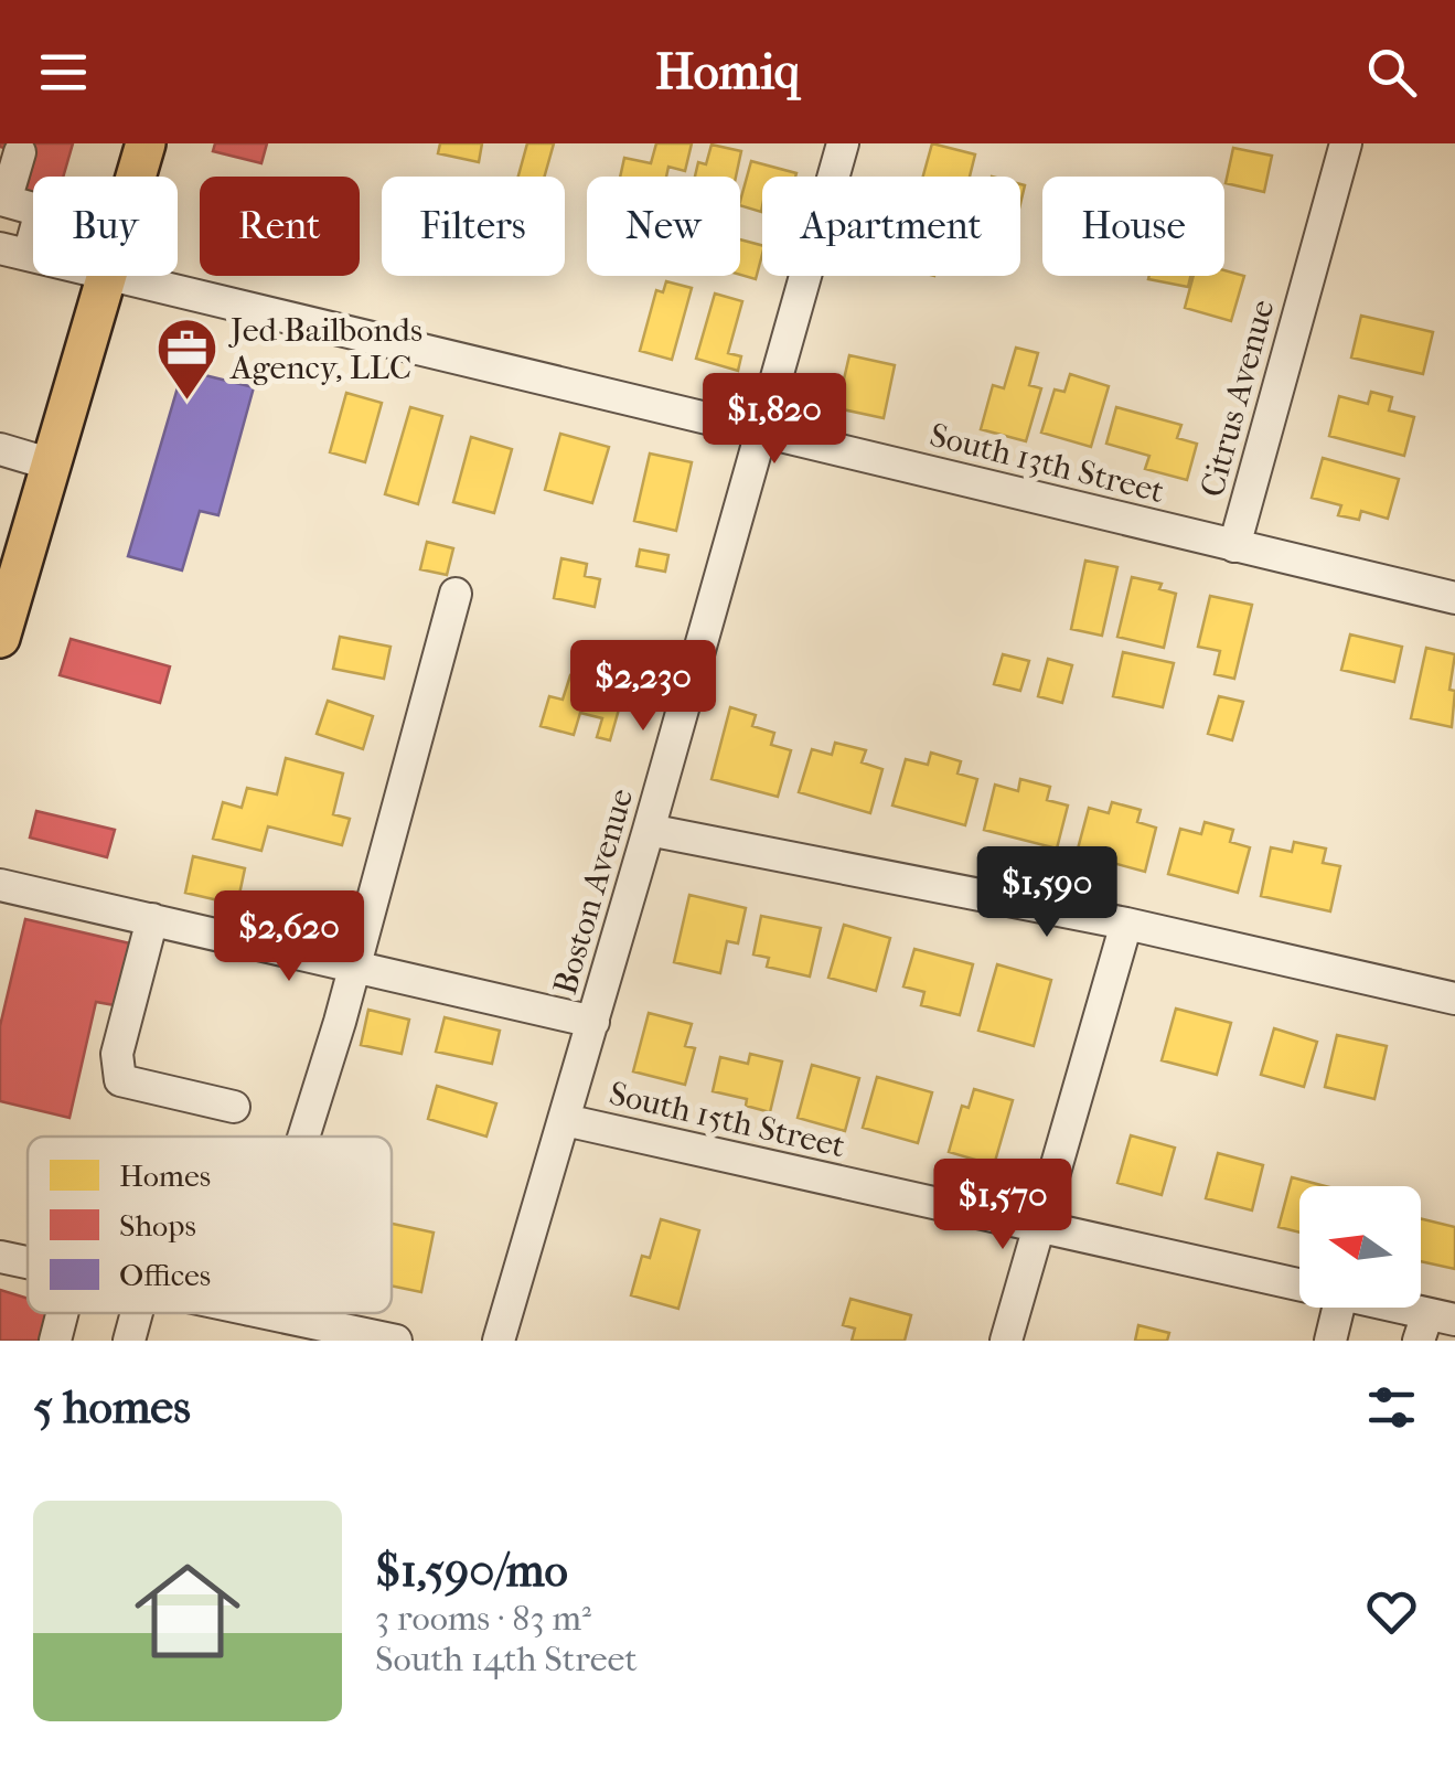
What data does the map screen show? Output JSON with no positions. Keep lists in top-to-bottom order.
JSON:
{
  "streets": {
    "street": [
      "Citrus Avenue",
      "South 13th Street",
      "Boston Avenue",
      "South 15th Street"
    ]
  },
  "crossings": [
    ["Citrus Avenue", "South 13th Street"],
    ["South 13th Street", "Boston Avenue"],
    ["Boston Avenue", "South 15th Street"]
  ],
  "places": {
    "office": ["Jed Bailbonds Agency, LLC"]
  },
  "legend": ["Homes", "Shops", "Offices"],
  "north": "left",
  "page": {
    "header": "Homiq",
    "chip": [
      "Buy",
      "Rent",
      "Filters",
      "New",
      "Apartment",
      "House"
    ],
    "price": [
      "$1,820",
      "$2,230",
      "$1,590",
      "$2,620",
      "$1,570"
    ],
    "heading": "5 homes",
    "list": [
      {
        "name": "$1,590/mo",
        "note": "3 rooms · 83 m² · South 14th Street"
      }
    ]
  }
}
